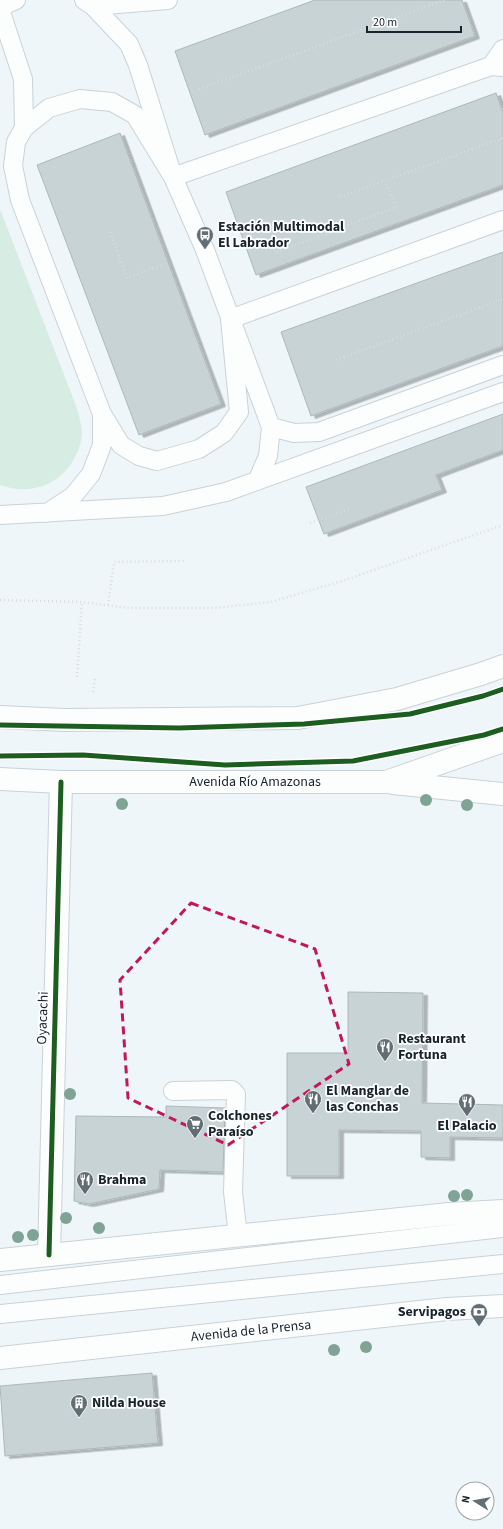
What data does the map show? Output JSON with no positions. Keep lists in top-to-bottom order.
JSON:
{
  "streets": {
    "main road": ["Avenida Río Amazonas", "Oyacachi", "Avenida de la Prensa"]
  },
  "crossings": [
    ["Avenida Río Amazonas", "Oyacachi"]
  ],
  "places": {
    "bus stop": ["Estación Multimodal El Labrador"],
    "restaurant": [
      "Restaurant Fortuna",
      "El Manglar de las Conchas",
      "El Palacio",
      "Brahma"
    ],
    "supermarket": ["Colchones Paraíso"],
    "bank": ["Servipagos"],
    "building": ["Nilda House"]
  },
  "scale_bar": "20 m",
  "north": "left"
}
